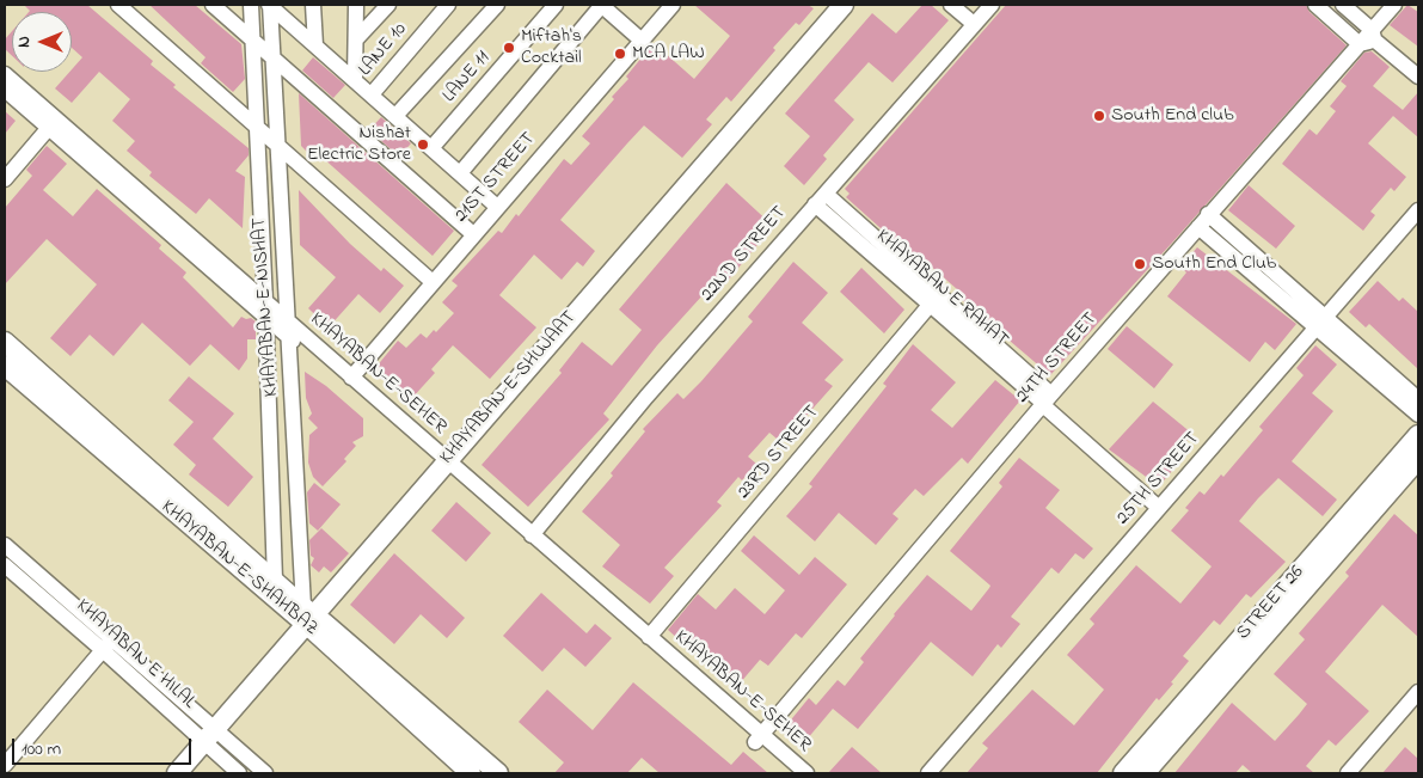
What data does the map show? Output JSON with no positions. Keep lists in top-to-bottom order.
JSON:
{
  "streets": {
    "main road": ["KHAYABAN-E-SHUJAAT", "KHAYABAN-E-SHAHBAZ", "STREET 26"],
    "street": [
      "LANE 10",
      "LANE 11",
      "21ST STREET",
      "22ND STREET",
      "KHAYABAN E RAHAT",
      "KHAYABAN-E-NISHAT",
      "24TH STREET",
      "KHAYABAN-E-SEHER",
      "23RD STREET",
      "25TH STREET",
      "KHAYABAN E HILAL"
    ]
  },
  "crossings": [
    ["21ST STREET", "KHAYABAN-E-SEHER"],
    ["22ND STREET", "KHAYABAN E RAHAT"],
    ["22ND STREET", "KHAYABAN-E-SEHER"],
    ["KHAYABAN E RAHAT", "24TH STREET"],
    ["KHAYABAN E RAHAT", "23RD STREET"],
    ["KHAYABAN E RAHAT", "25TH STREET"],
    ["KHAYABAN-E-NISHAT", "KHAYABAN-E-SEHER"],
    ["KHAYABAN-E-NISHAT", "KHAYABAN-E-SHAHBAZ"],
    ["24TH STREET", "KHAYABAN-E-SEHER"],
    ["KHAYABAN-E-SEHER", "KHAYABAN-E-SHUJAAT"],
    ["KHAYABAN-E-SEHER", "23RD STREET"]
  ],
  "places": [
    "Miftah's Cocktail",
    "MCA LAW",
    "South End club",
    "Nishat Electric Store",
    "South End Club"
  ],
  "scale_bar": "100 m",
  "north": "left"
}
